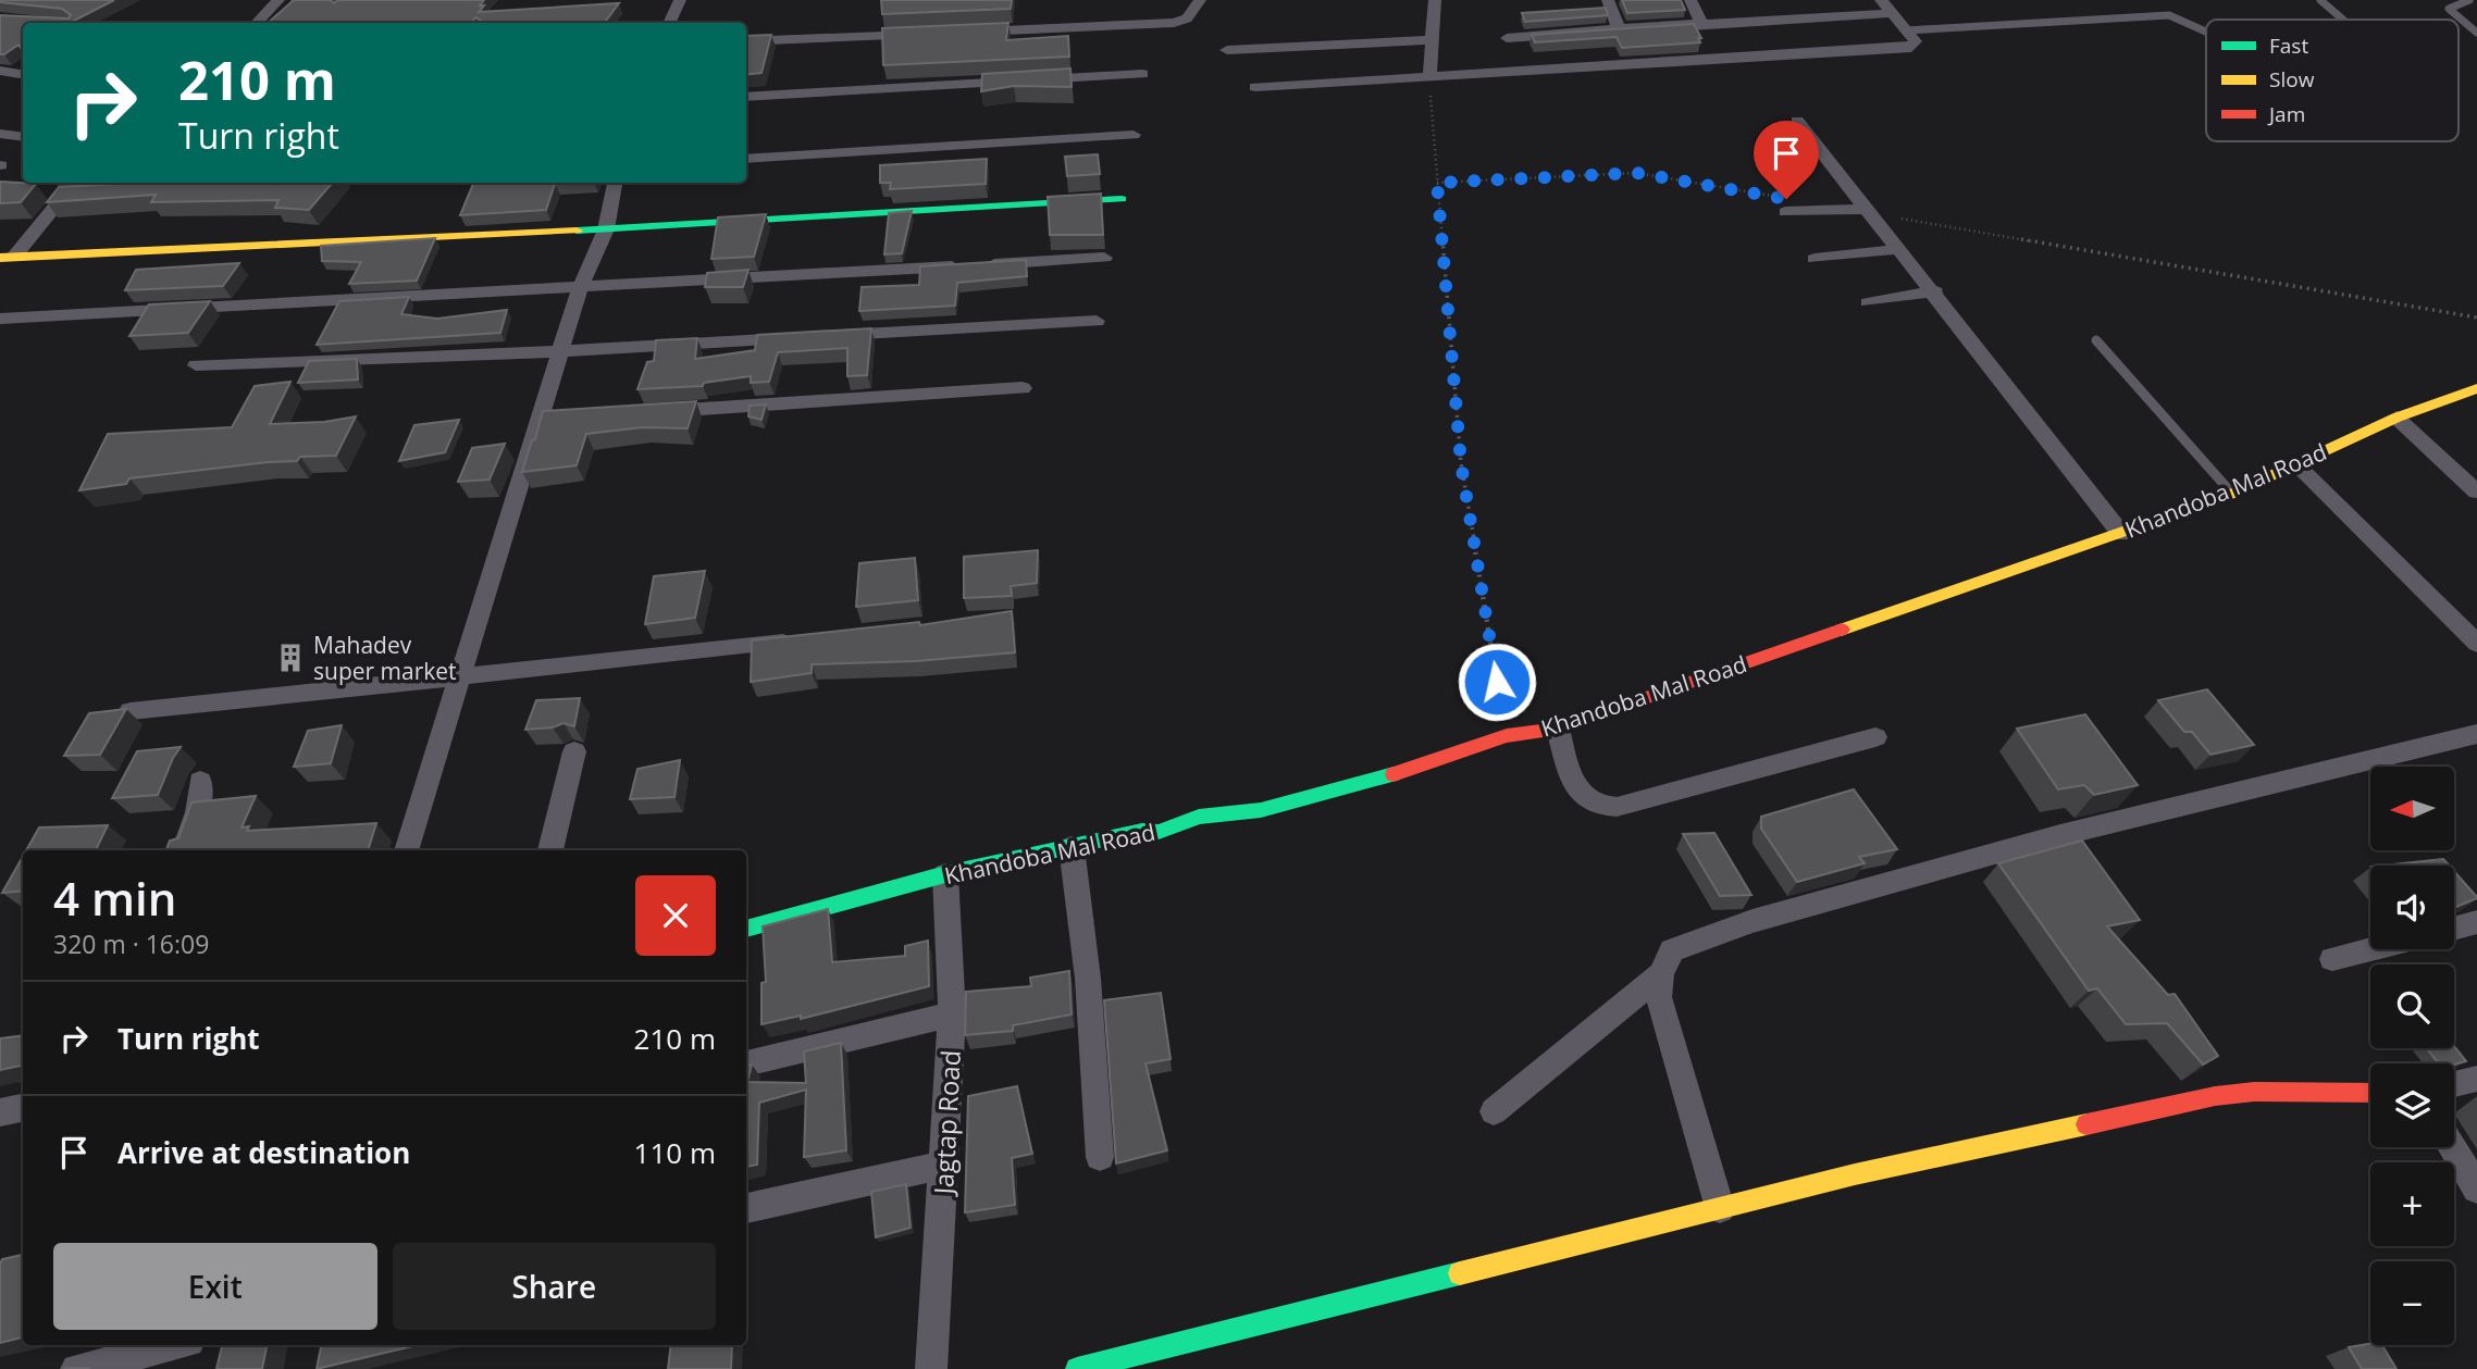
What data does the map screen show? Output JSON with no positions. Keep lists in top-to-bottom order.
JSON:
{
  "streets": {
    "street": ["Khandoba Mal Road", "Jagtap Road"]
  },
  "crossings": [
    ["Khandoba Mal Road", "Jagtap Road"]
  ],
  "places": {
    "building": ["Mahadev super market"]
  },
  "legend": ["Fast", "Slow", "Jam"],
  "north": "left",
  "page": {
    "turn": ["210 m", "Turn right"],
    "map_buttons": ["+", "−"],
    "heading": ["4 min", "320 m · 16:09"],
    "list": [
      {
        "name": "Turn right",
        "value": "210 m"
      },
      {
        "name": "Arrive at destination",
        "value": "110 m"
      }
    ],
    "buttons": ["Exit", "Share"]
  }
}
